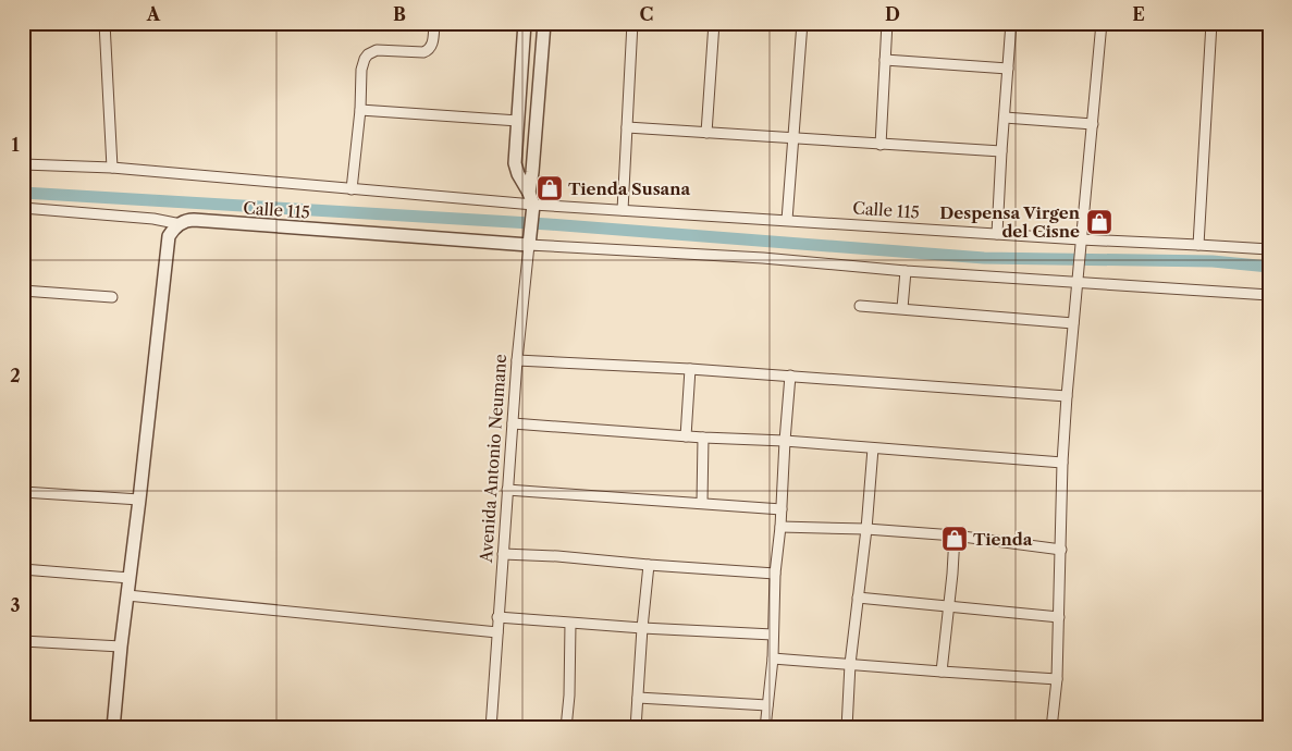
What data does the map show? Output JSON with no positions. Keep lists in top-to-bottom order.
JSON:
{
  "streets": {
    "street": ["Calle 115", "Avenida Antonio Neumane"]
  },
  "crossings": [
    ["Calle 115", "Avenida Antonio Neumane"]
  ],
  "places": {
    "shop": ["Tienda Susana", "Despensa Virgen del Cisne", "Tienda"]
  },
  "grid": {
    "columns": [
      "A",
      "B",
      "C",
      "D",
      "E"
    ],
    "rows": ["1", "2", "3"]
  }
}
